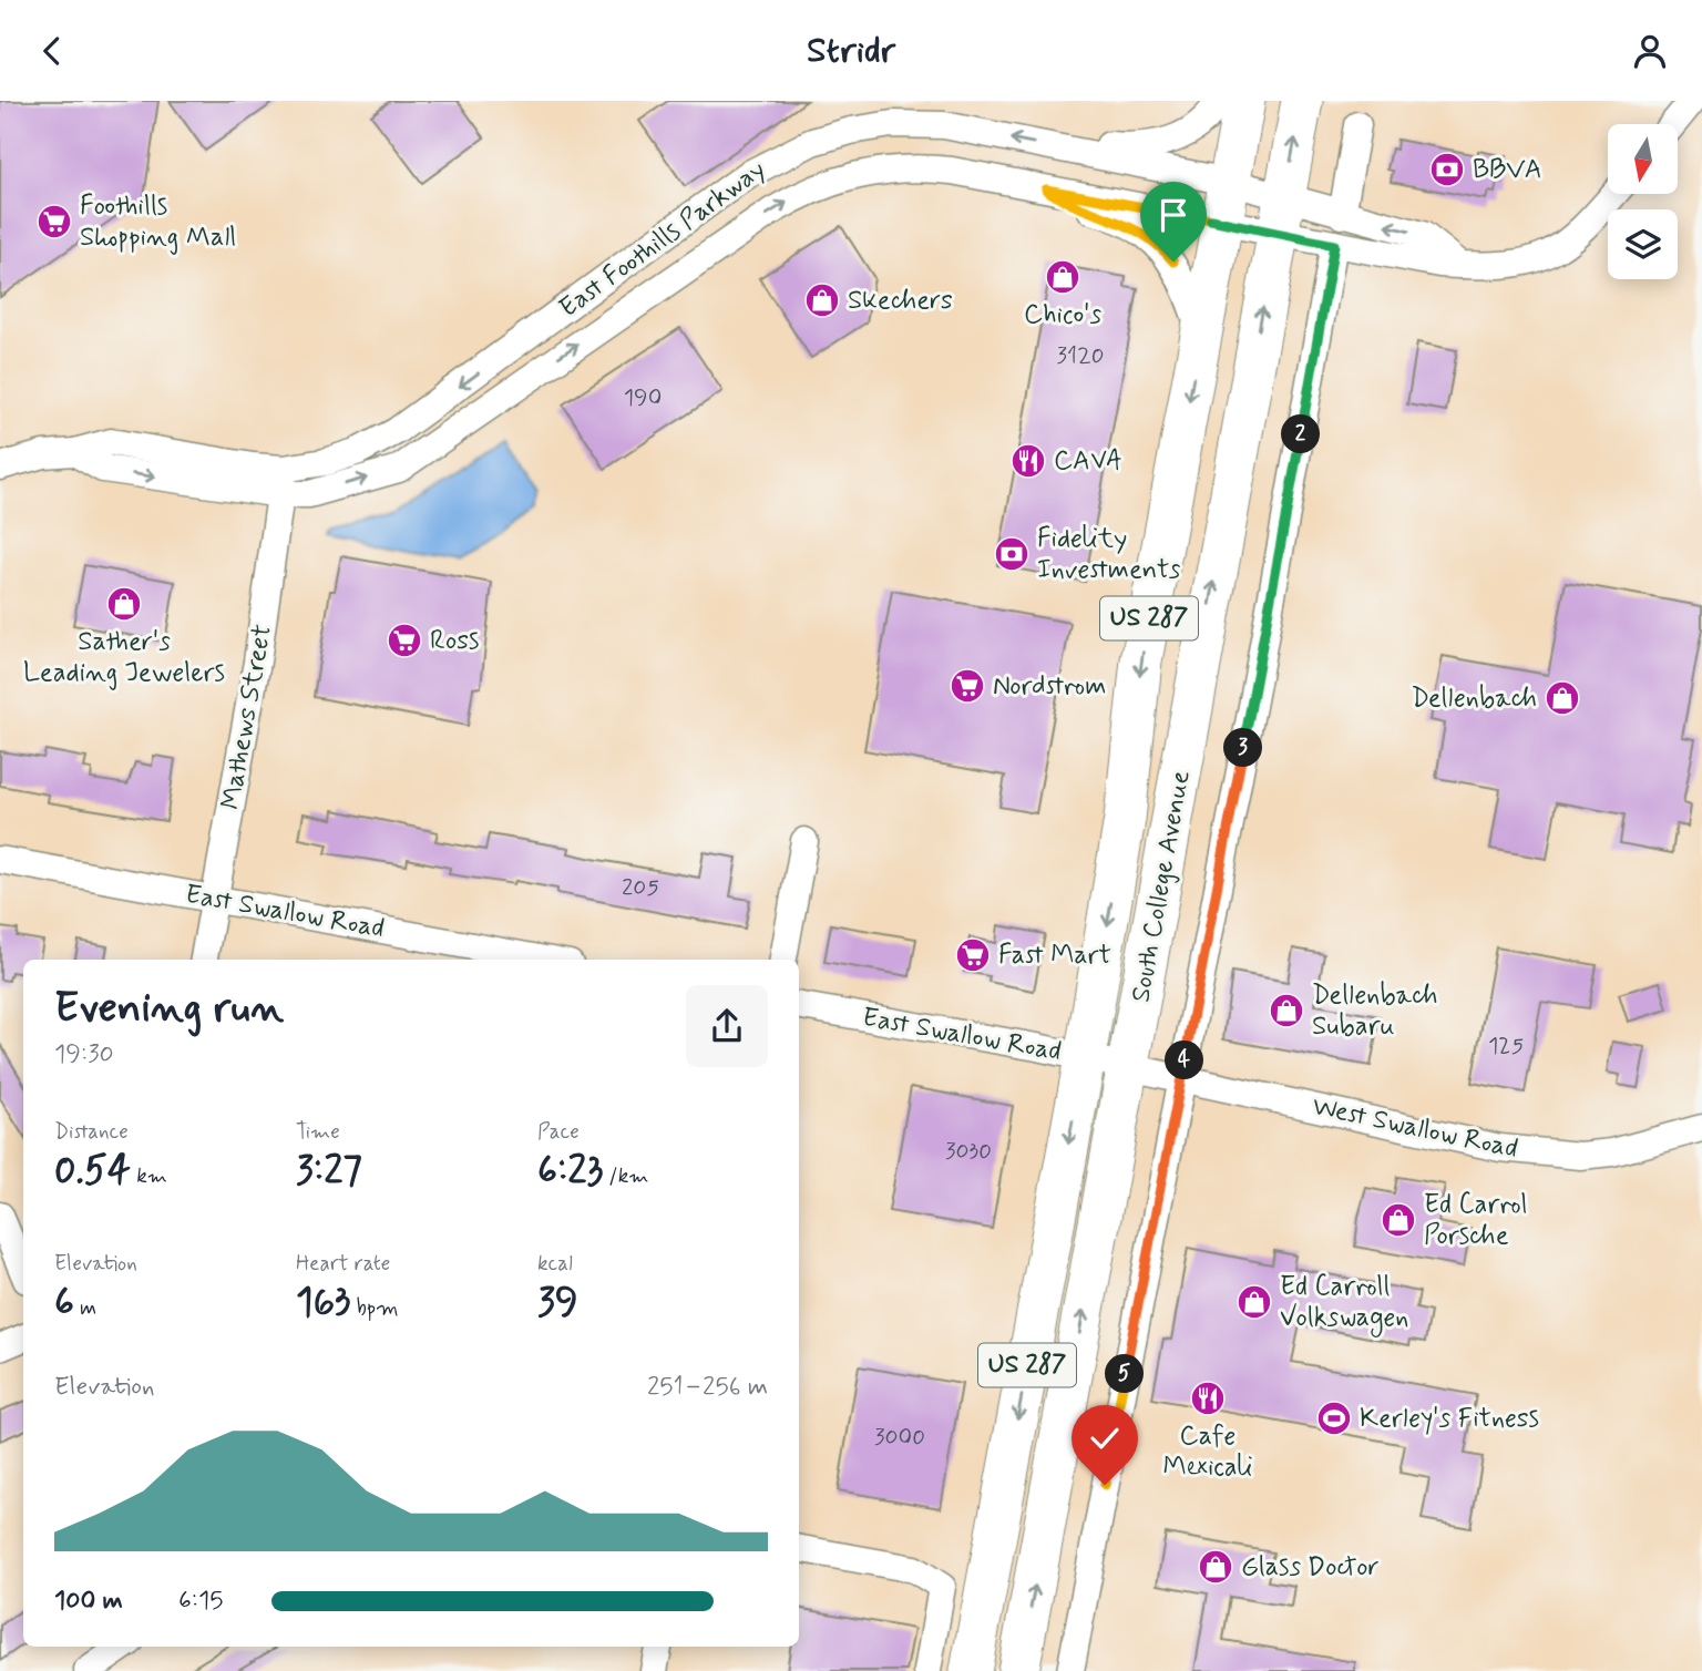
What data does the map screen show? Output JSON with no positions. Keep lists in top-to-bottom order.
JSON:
{
  "streets": {
    "highway": ["US 287", "South College Avenue"],
    "street": [
      "East Foothills Parkway",
      "Mathews Street",
      "East Swallow Road",
      "West Swallow Road"
    ]
  },
  "crossings": [
    ["East Foothills Parkway", "Mathews Street"],
    ["East Foothills Parkway", "South College Avenue"],
    ["Mathews Street", "East Swallow Road"],
    ["South College Avenue", "East Swallow Road"],
    ["South College Avenue", "West Swallow Road"],
    ["East Swallow Road", "West Swallow Road"]
  ],
  "places": {
    "bank": ["BBVA", "Fidelity Investments"],
    "supermarket": [
      "Foothills Shopping Mall",
      "Ross",
      "Nordstrom",
      "Fast Mart"
    ],
    "shop": [
      "Chico's",
      "Skechers",
      "Sather's Leading Jewelers",
      "Dellenbach",
      "Dellenbach Subaru",
      "Ed Carrol Porsche",
      "Ed Carroll Volkswagen",
      "Glass Doctor"
    ],
    "restaurant": ["CAVA", "Cafe Mexicali"],
    "sports": ["Kerley's Fitness"]
  },
  "house_numbers": [
    "3120",
    "190",
    "205",
    "125",
    "3030",
    "3000"
  ],
  "north": "bottom",
  "page": {
    "header": "Stridr",
    "pins": [
      "2",
      "3",
      "4",
      "5"
    ],
    "heading": ["Evening run", "19:30"],
    "stats": [
      ["Distance", "0.54 km"],
      ["Time", "3:27"],
      ["Pace", "6:23 /km"],
      ["Elevation", "6 m"],
      ["Heart rate", "163 bpm"],
      ["kcal", "39"]
    ],
    "chart": ["Elevation", "251–256 m"],
    "list": [
      {
        "name": "100 m",
        "note": "6:15"
      }
    ]
  }
}
